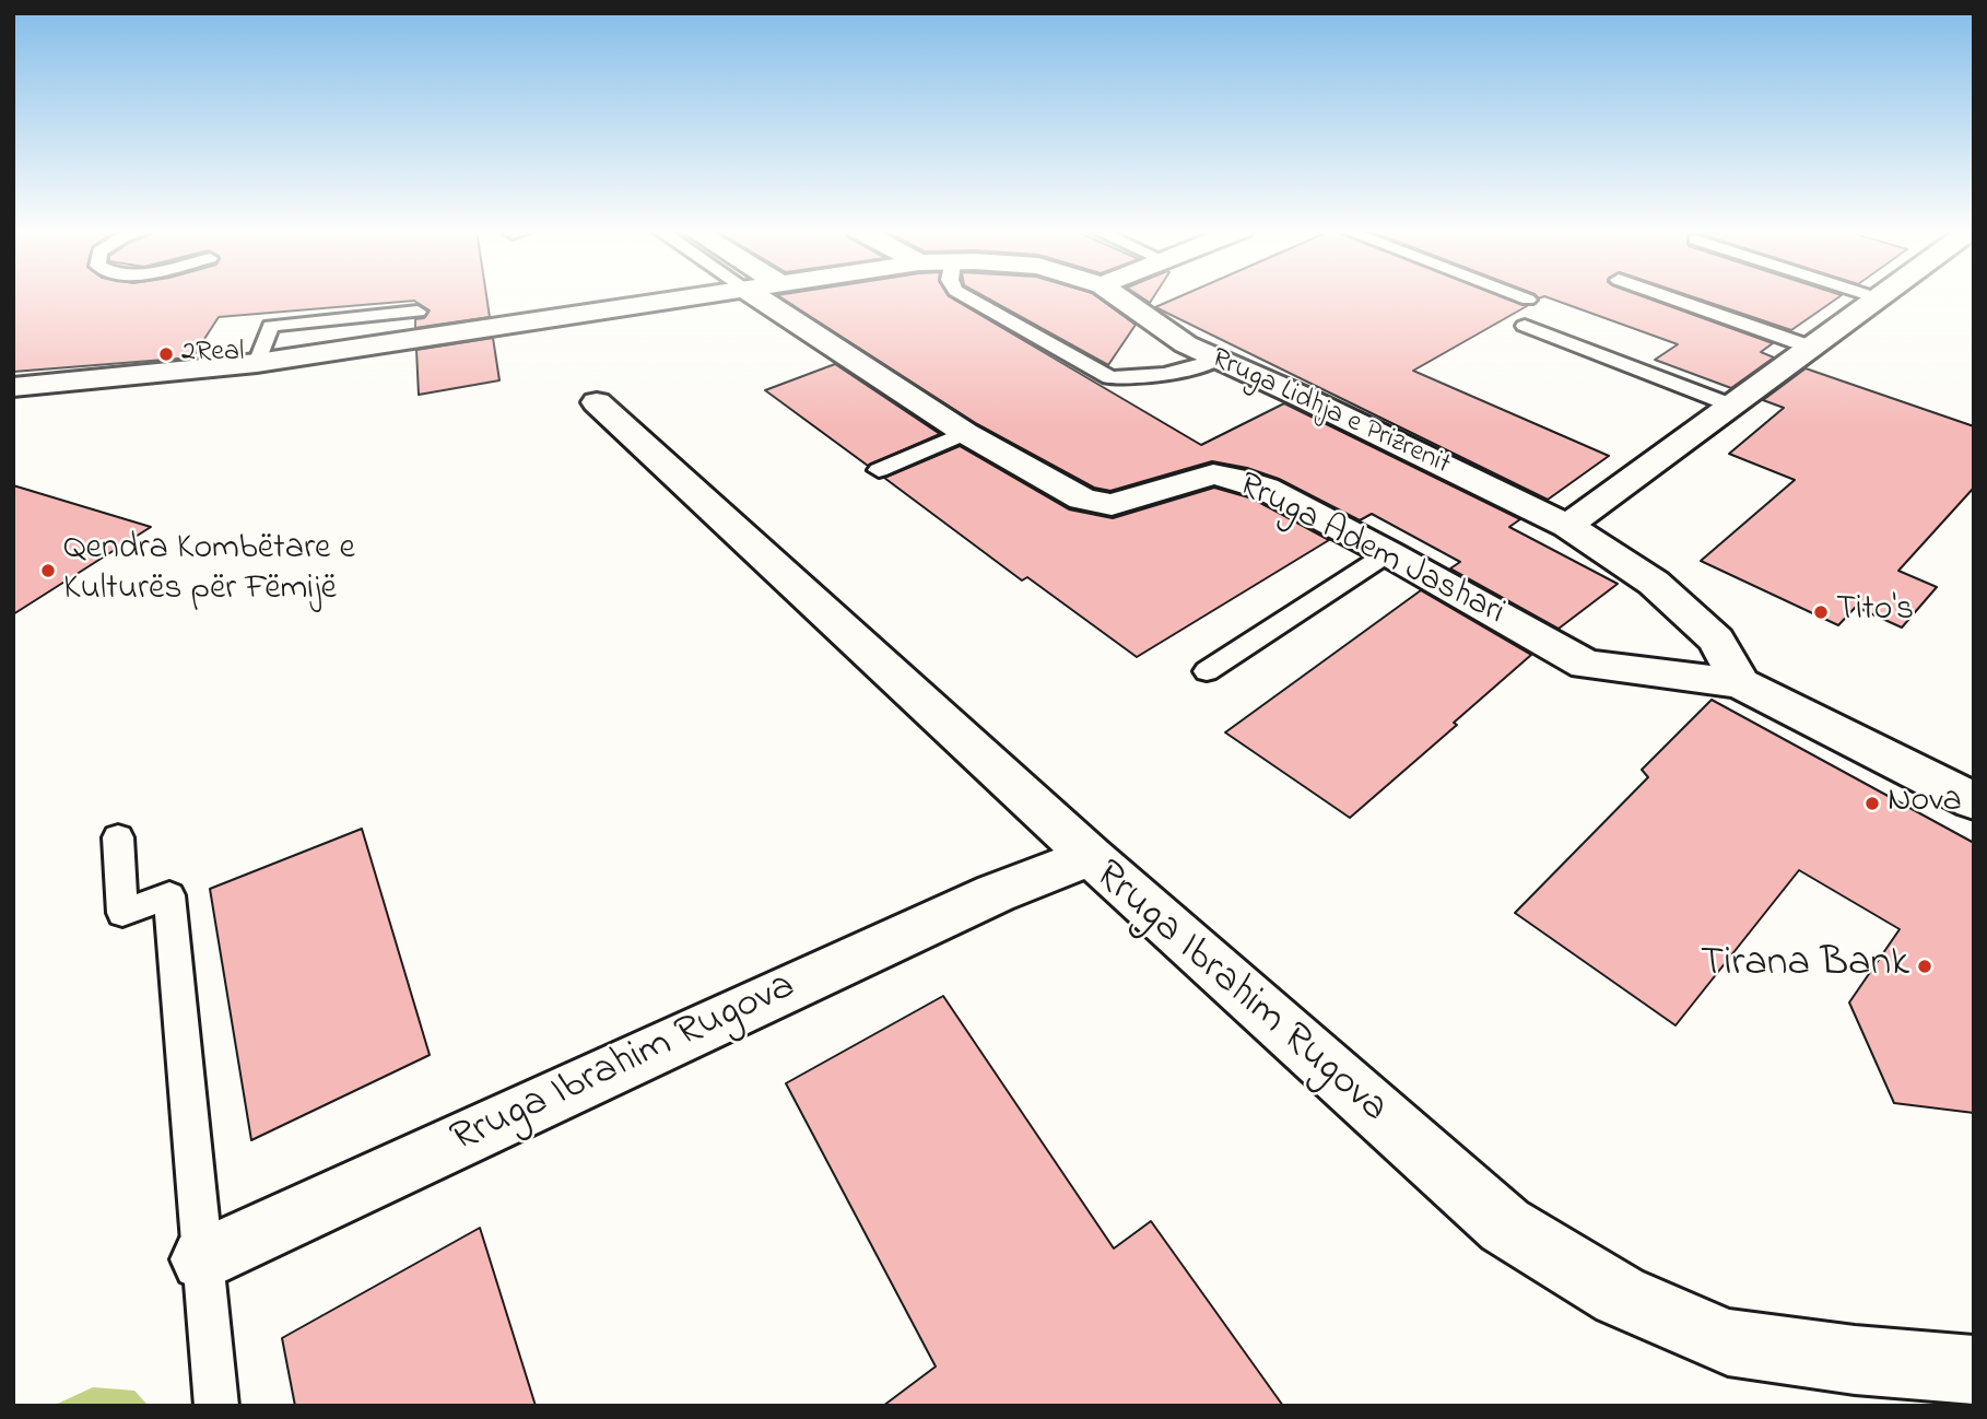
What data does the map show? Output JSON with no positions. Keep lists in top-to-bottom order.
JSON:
{
  "streets": {
    "street": ["Rruga Lidhja e Prizrenit", "Rruga Adem Jashari", "Rruga Ibrahim Rugova"]
  },
  "crossings": [
    ["Rruga Lidhja e Prizrenit", "Rruga Adem Jashari"]
  ],
  "places": [
    "2Real",
    "Qendra Kombëtare e Kulturës për Fëmijë",
    "Tito's",
    "Nova",
    "Tirana Bank"
  ]
}
